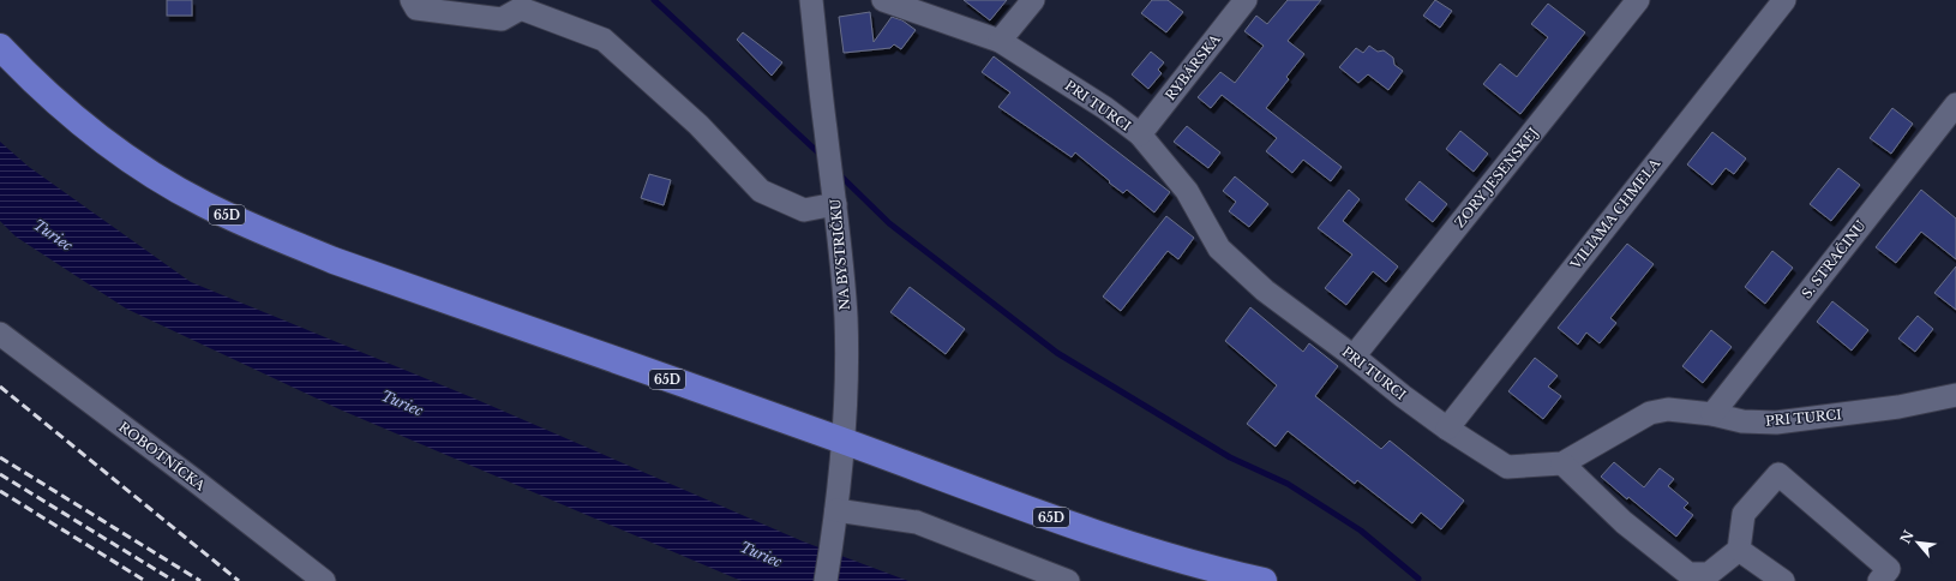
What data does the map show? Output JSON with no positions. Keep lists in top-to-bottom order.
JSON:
{
  "streets": {
    "main road": ["65D"],
    "street": [
      "RYBÁRSKA",
      "PRI TURCI",
      "ZORY JESENSKEJ",
      "VILIAMA CHMELA",
      "NA BYSTRIČKU",
      "S. STRAČINU",
      "ROBOTNÍCKA"
    ]
  },
  "crossings": [
    ["RYBÁRSKA", "PRI TURCI"],
    ["PRI TURCI", "ZORY JESENSKEJ"],
    ["PRI TURCI", "VILIAMA CHMELA"],
    ["PRI TURCI", "S. STRAČINU"],
    ["65D", "NA BYSTRIČKU"]
  ],
  "water": ["Turiec"],
  "north": "top left"
}
